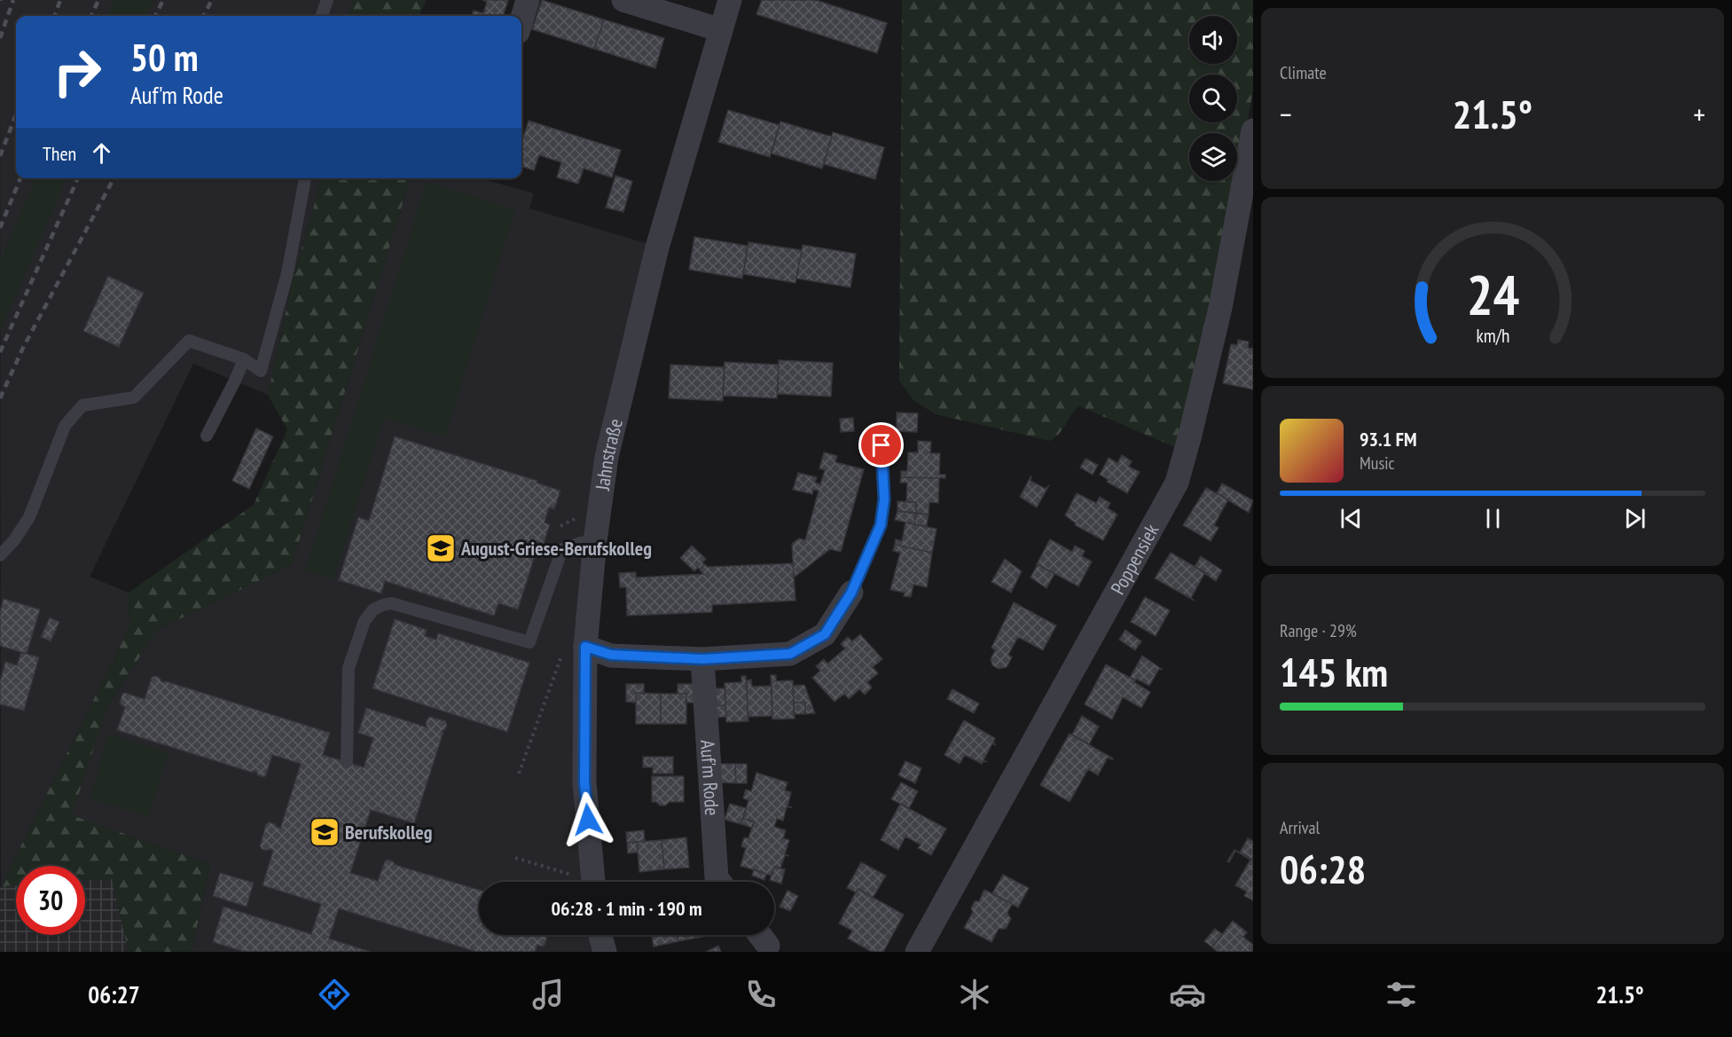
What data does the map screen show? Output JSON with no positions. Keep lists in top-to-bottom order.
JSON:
{
  "streets": {
    "street": ["Jahnstraße", "Poppensiek", "Auf'm Rode"]
  },
  "places": {
    "school or university": ["August-Griese-Berufskolleg", "Berufskolleg"]
  },
  "page": {
    "tile": [
      "Climate",
      ["Range · 29%", "145 km"],
      ["Arrival", "06:28"]
    ],
    "turn": ["50 m", "Auf'm Rode"],
    "heat": ["−", "21.5°", "+"],
    "then": "Then",
    "song": ["93.1 FM", "Music"],
    "limit": "30",
    "trip": "06:28 · 1 min · 190 m",
    "tabs": ["06:27", "21.5°"],
    "gauge": ["24", "km/h"]
  }
}
